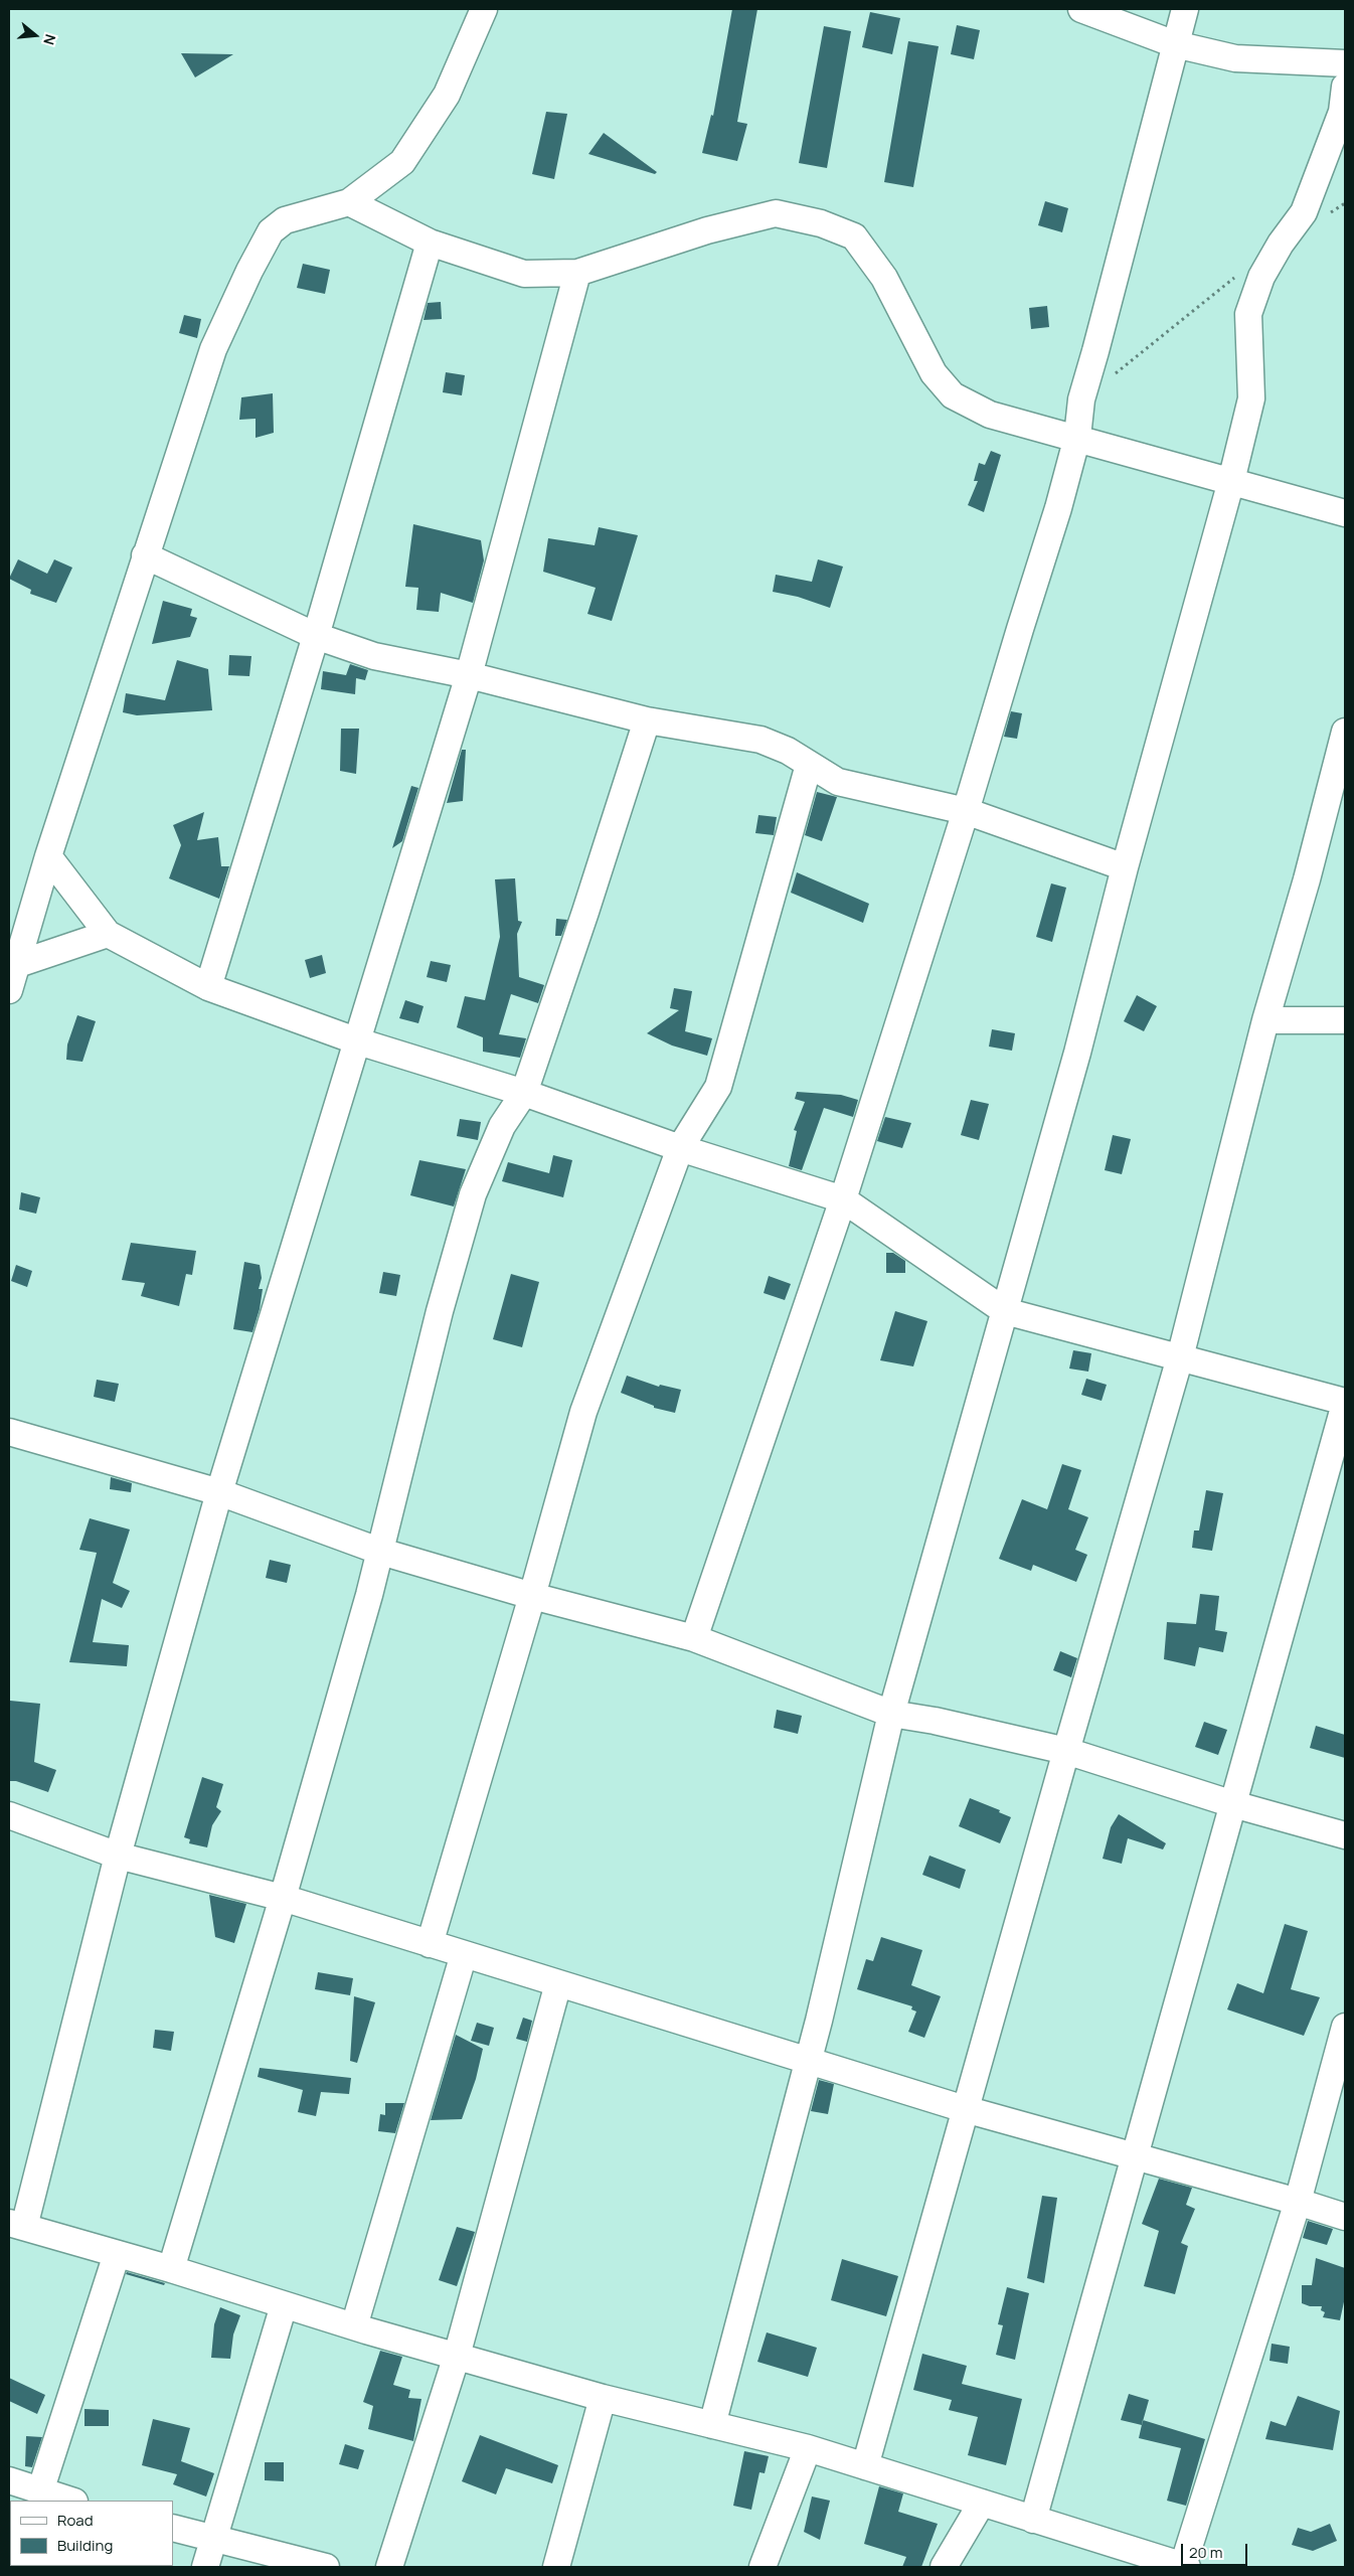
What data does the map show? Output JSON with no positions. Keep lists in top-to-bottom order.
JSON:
{
  "legend": ["Road", "Building"],
  "scale_bar": "20 m",
  "north": "right"
}
